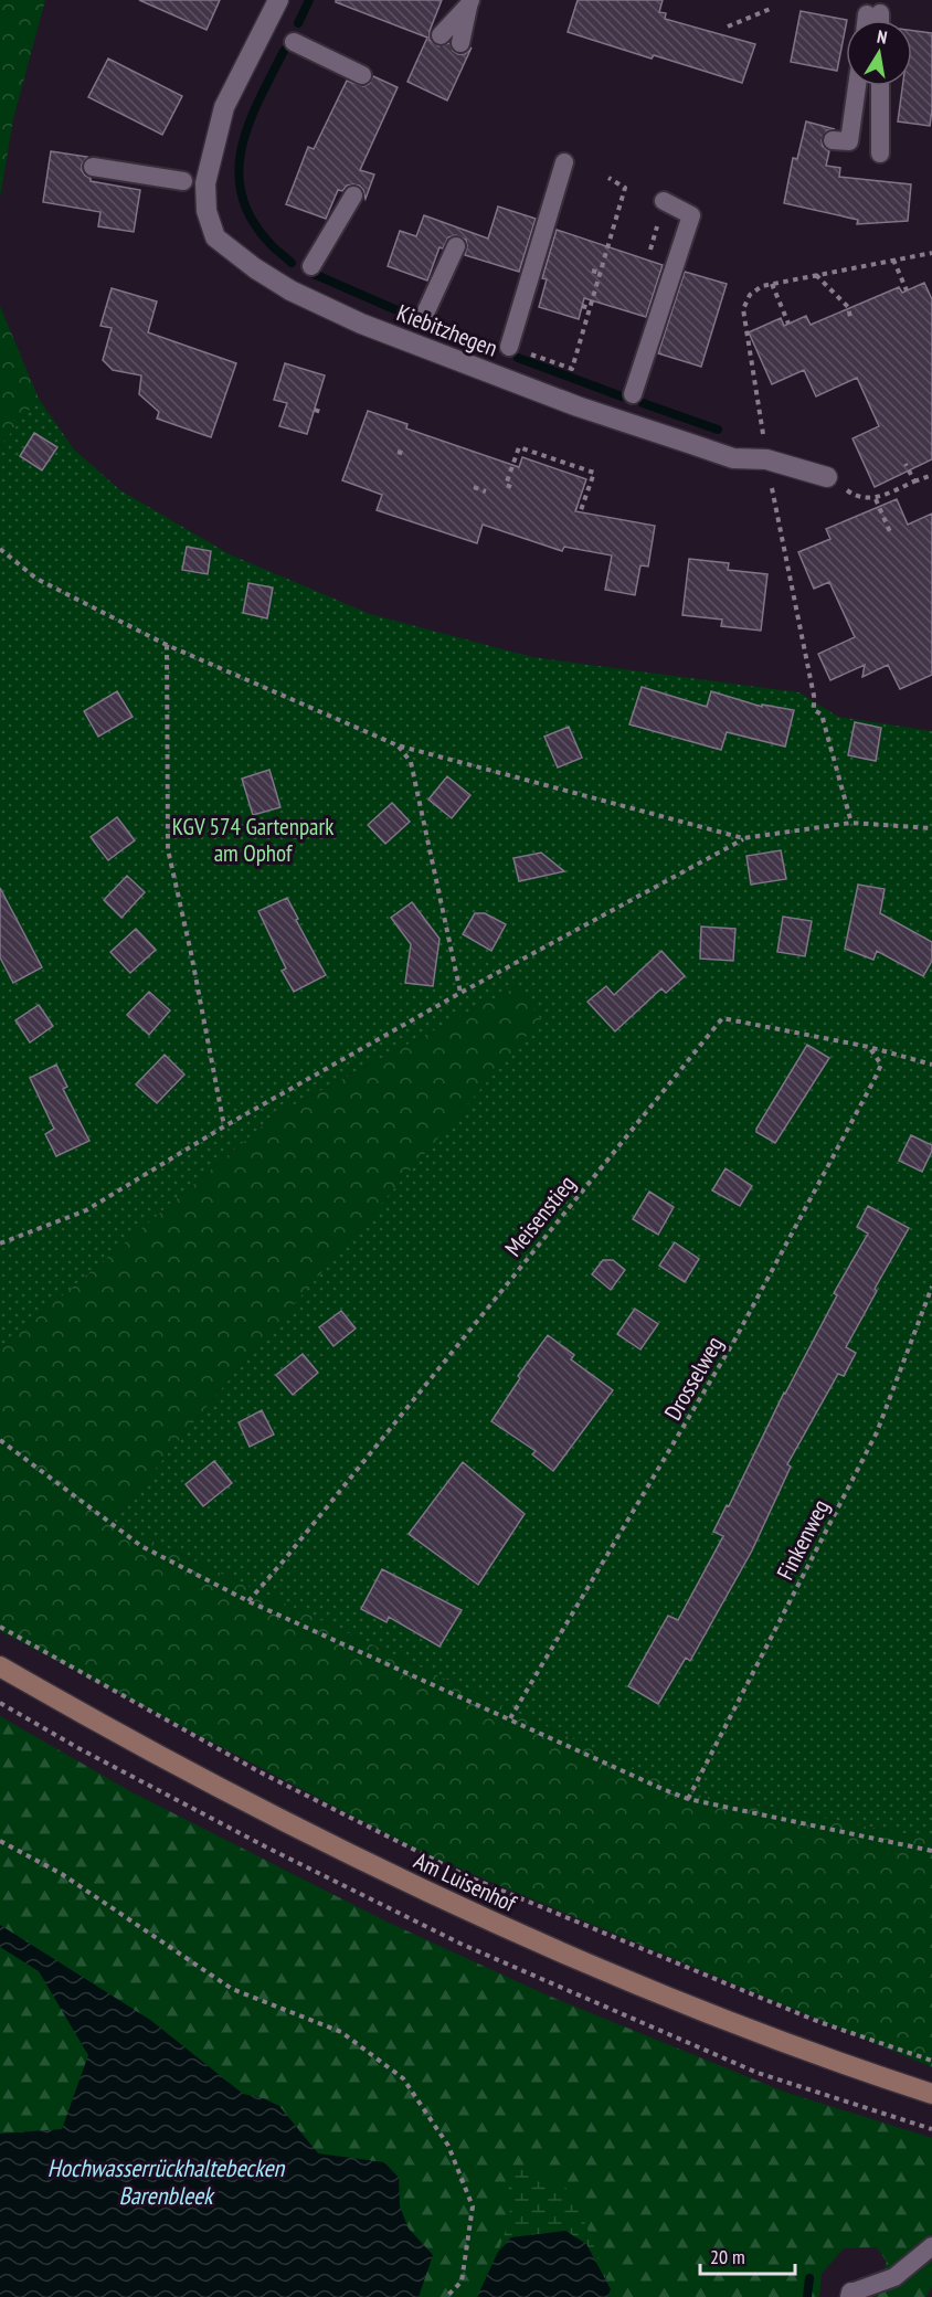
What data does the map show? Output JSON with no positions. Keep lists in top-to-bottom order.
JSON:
{
  "streets": {
    "main road": ["Am Luisenhof"],
    "street": ["Kiebitzhegen"],
    "path": ["Meisenstieg", "Drosselweg", "Finkenweg"]
  },
  "crossings": [
    ["Meisenstieg", "Drosselweg"]
  ],
  "water": ["Hochwasserrückhaltebecken Barenbleek"],
  "parks": ["KGV 574 Gartenpark am Ophof"],
  "scale_bar": "20 m",
  "north": "top"
}
